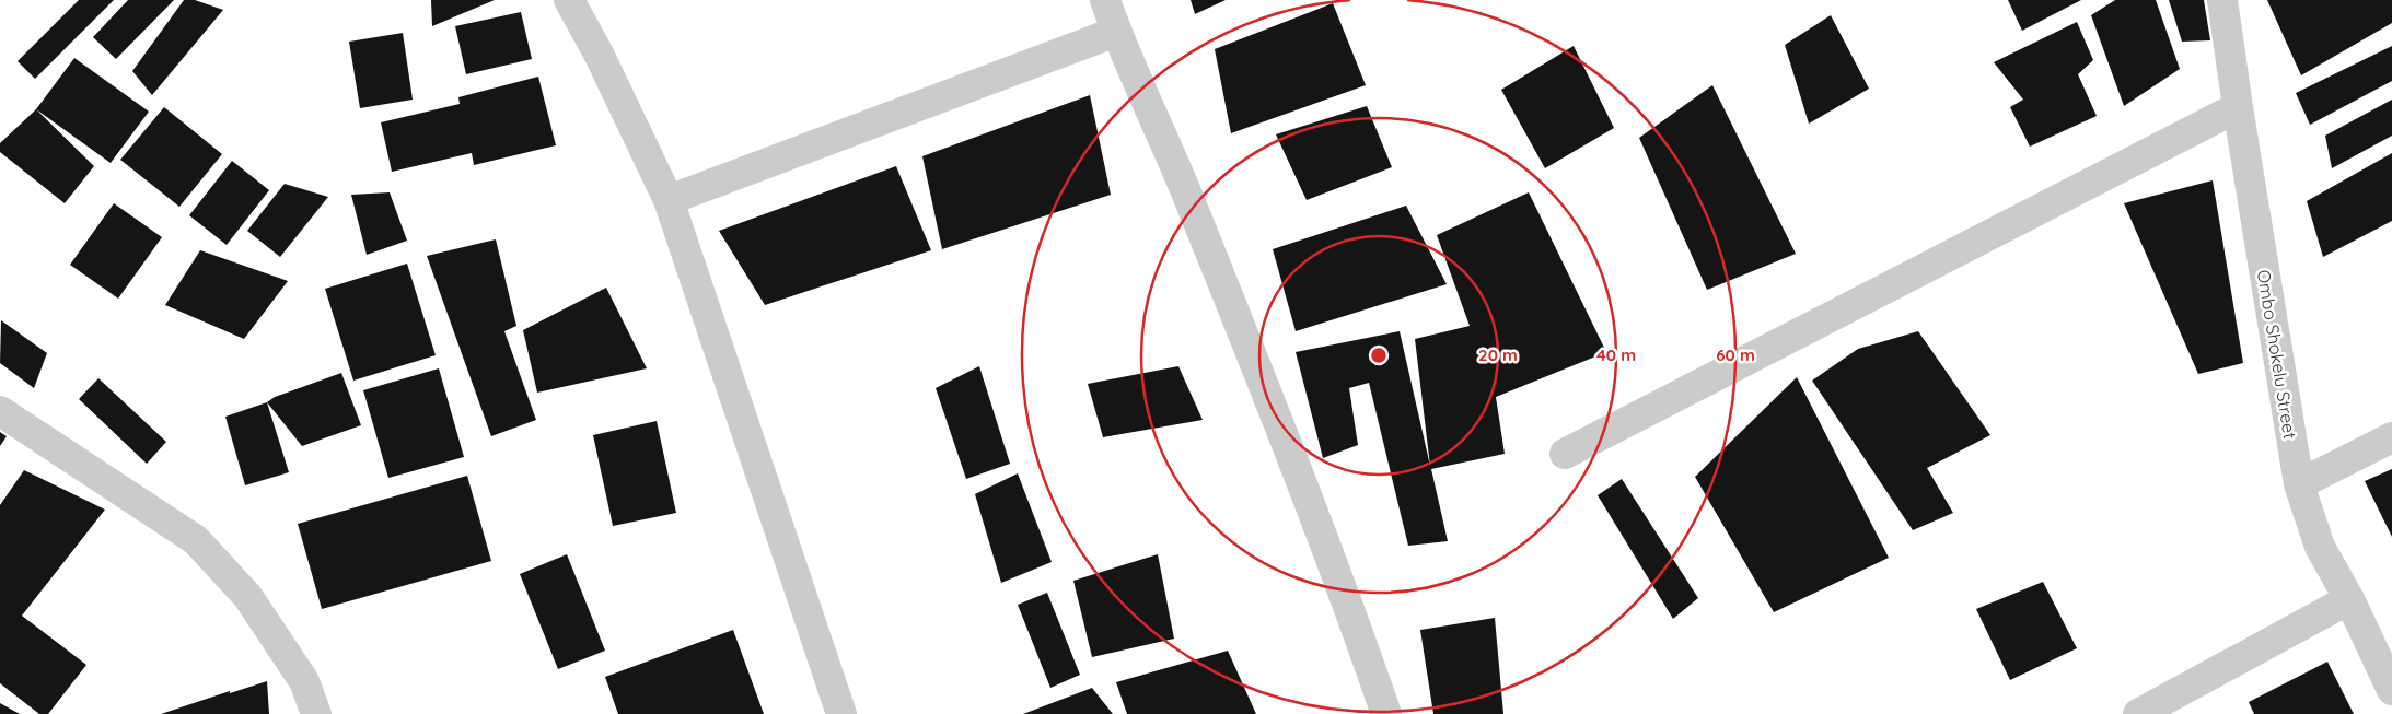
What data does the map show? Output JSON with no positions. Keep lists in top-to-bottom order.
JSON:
{
  "streets": {
    "street": ["Ombo Shokelu Street"]
  },
  "rings": ["20 m", "40 m", "60 m"]
}
